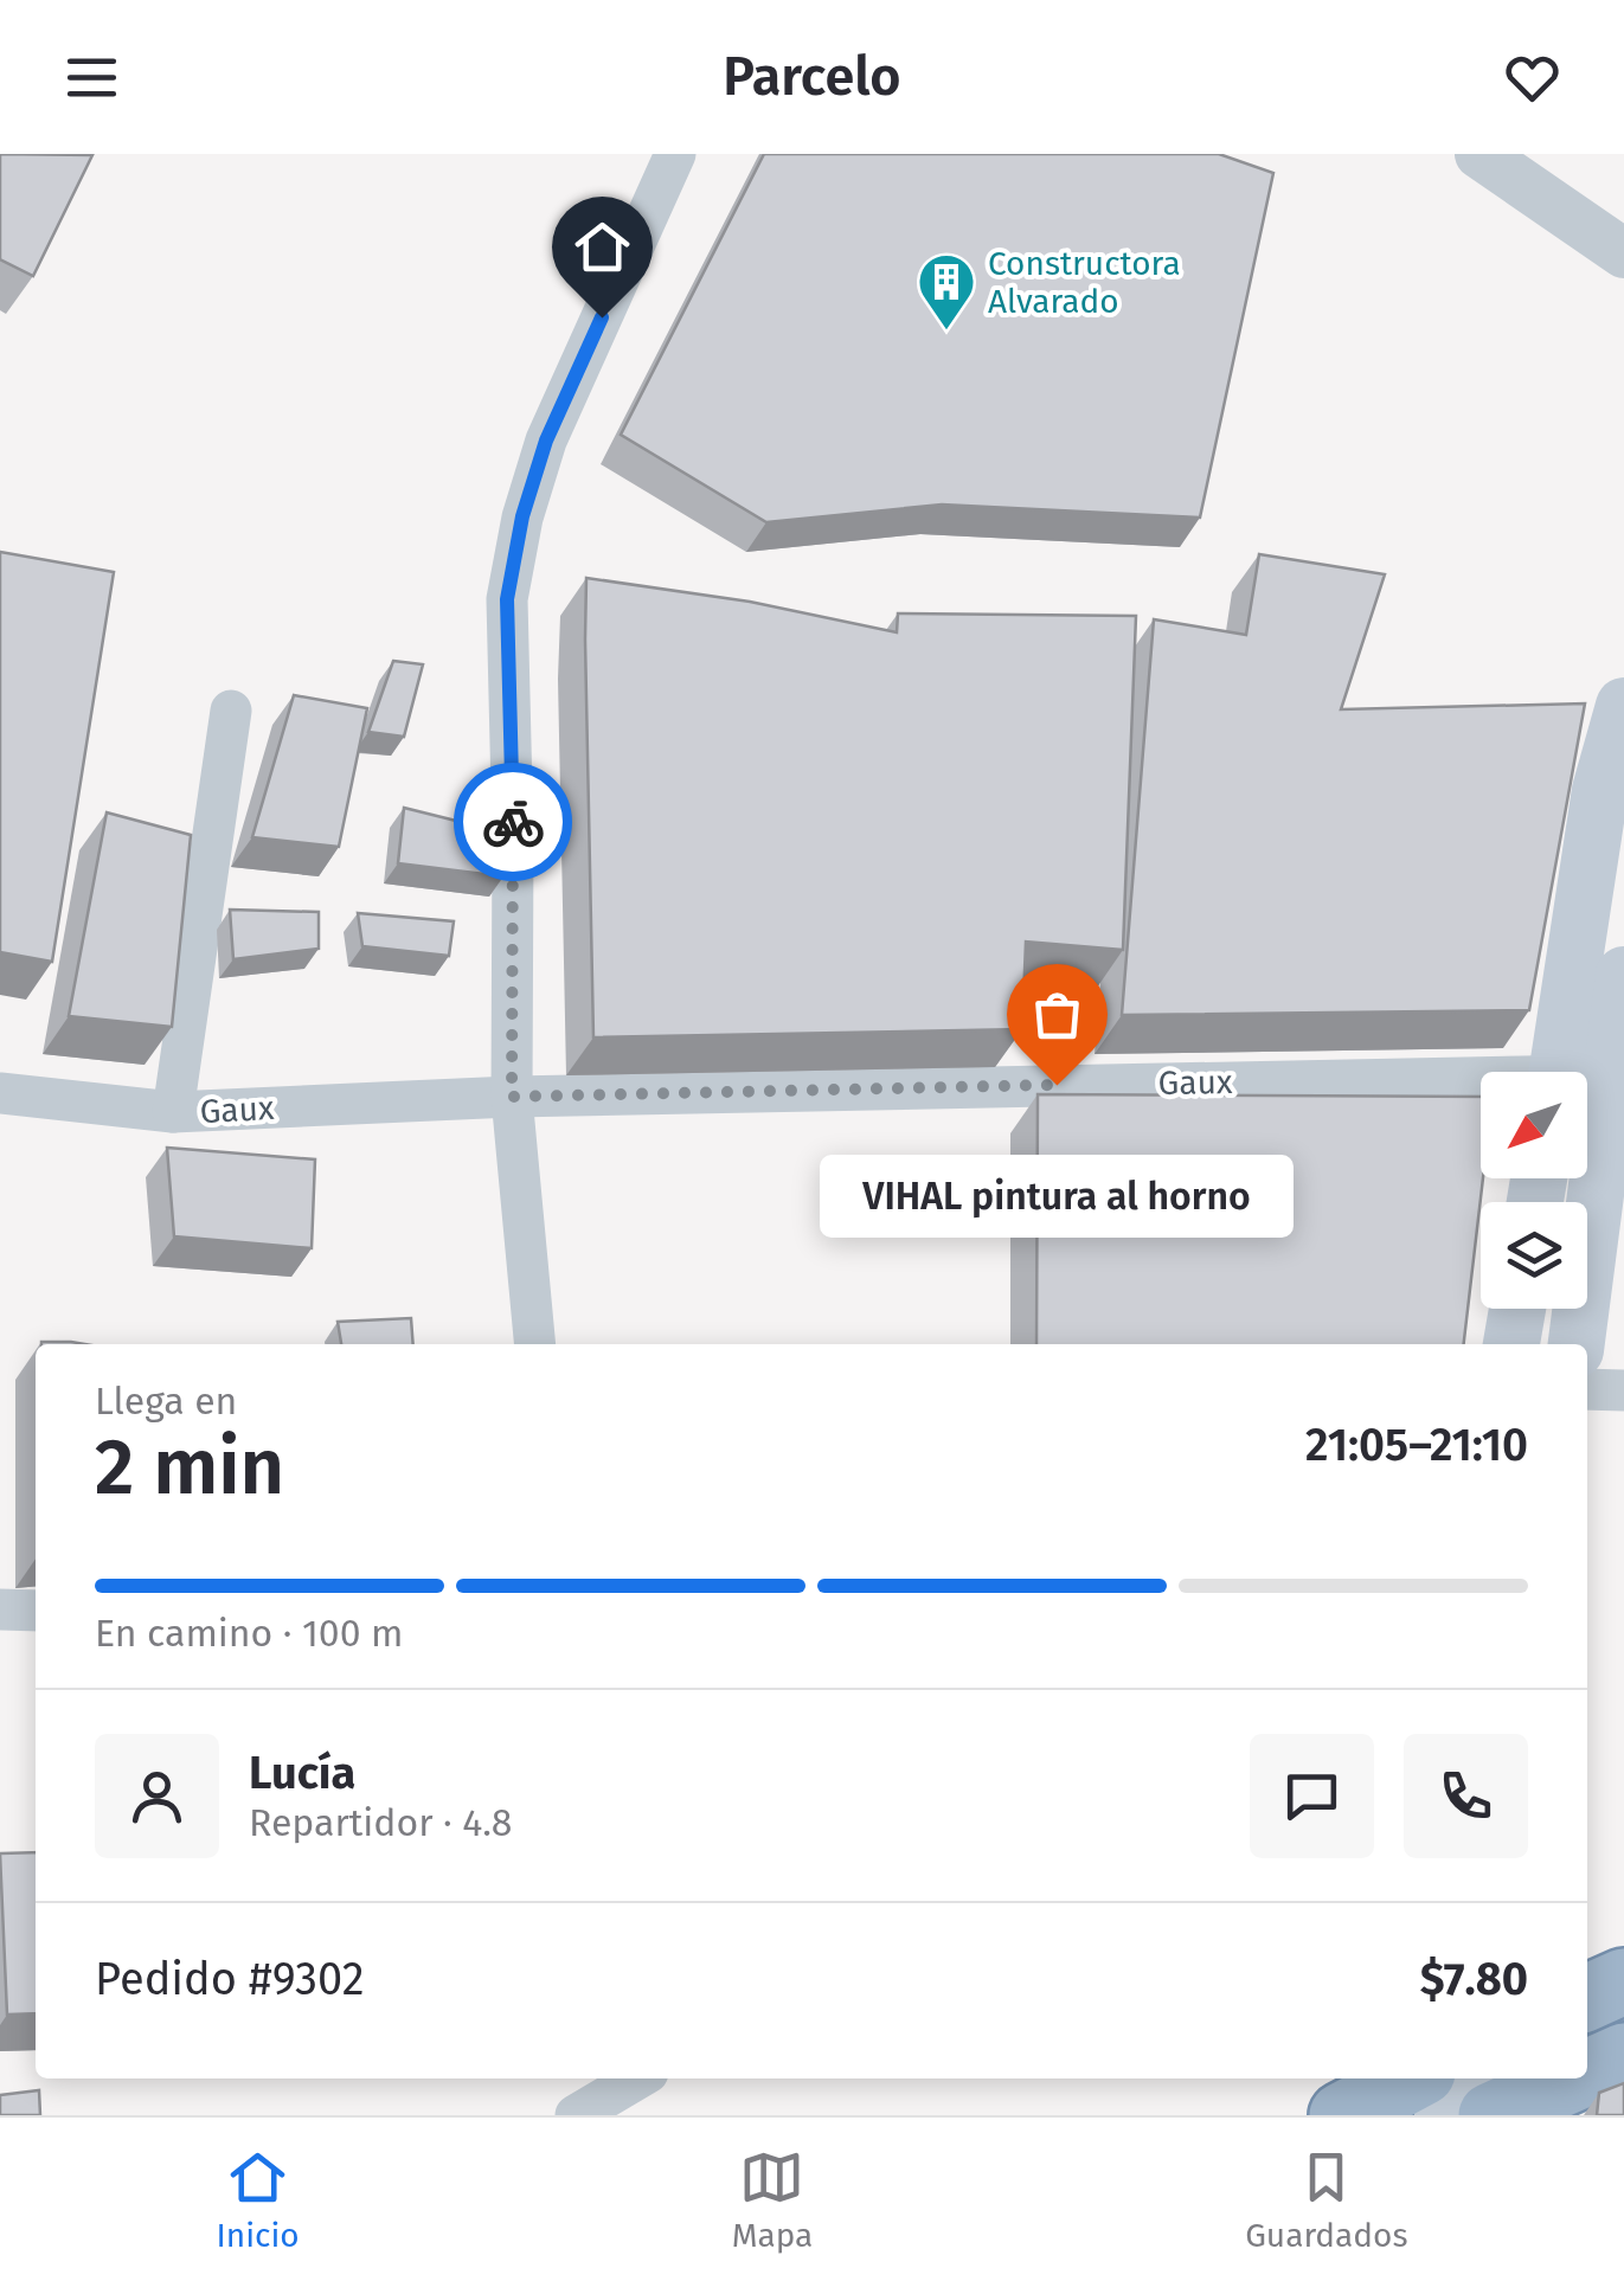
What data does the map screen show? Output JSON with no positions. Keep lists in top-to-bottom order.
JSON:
{
  "streets": {
    "street": ["Gaux"]
  },
  "places": {
    "building": ["Constructora Alvarado"],
    "other": ["VIHAL pintura al horno"]
  },
  "north": "bottom left",
  "page": {
    "header": "Parcelo",
    "bubble": "VIHAL pintura al horno",
    "heading": ["2 min", "Llega en", "21:05–21:10"],
    "panel": [
      "Lucía",
      "Repartidor · 4.8",
      "Pedido #9302",
      "$7.80"
    ],
    "bar": "En camino · 100 m",
    "tabs": ["Inicio", "Mapa", "Guardados"]
  }
}
